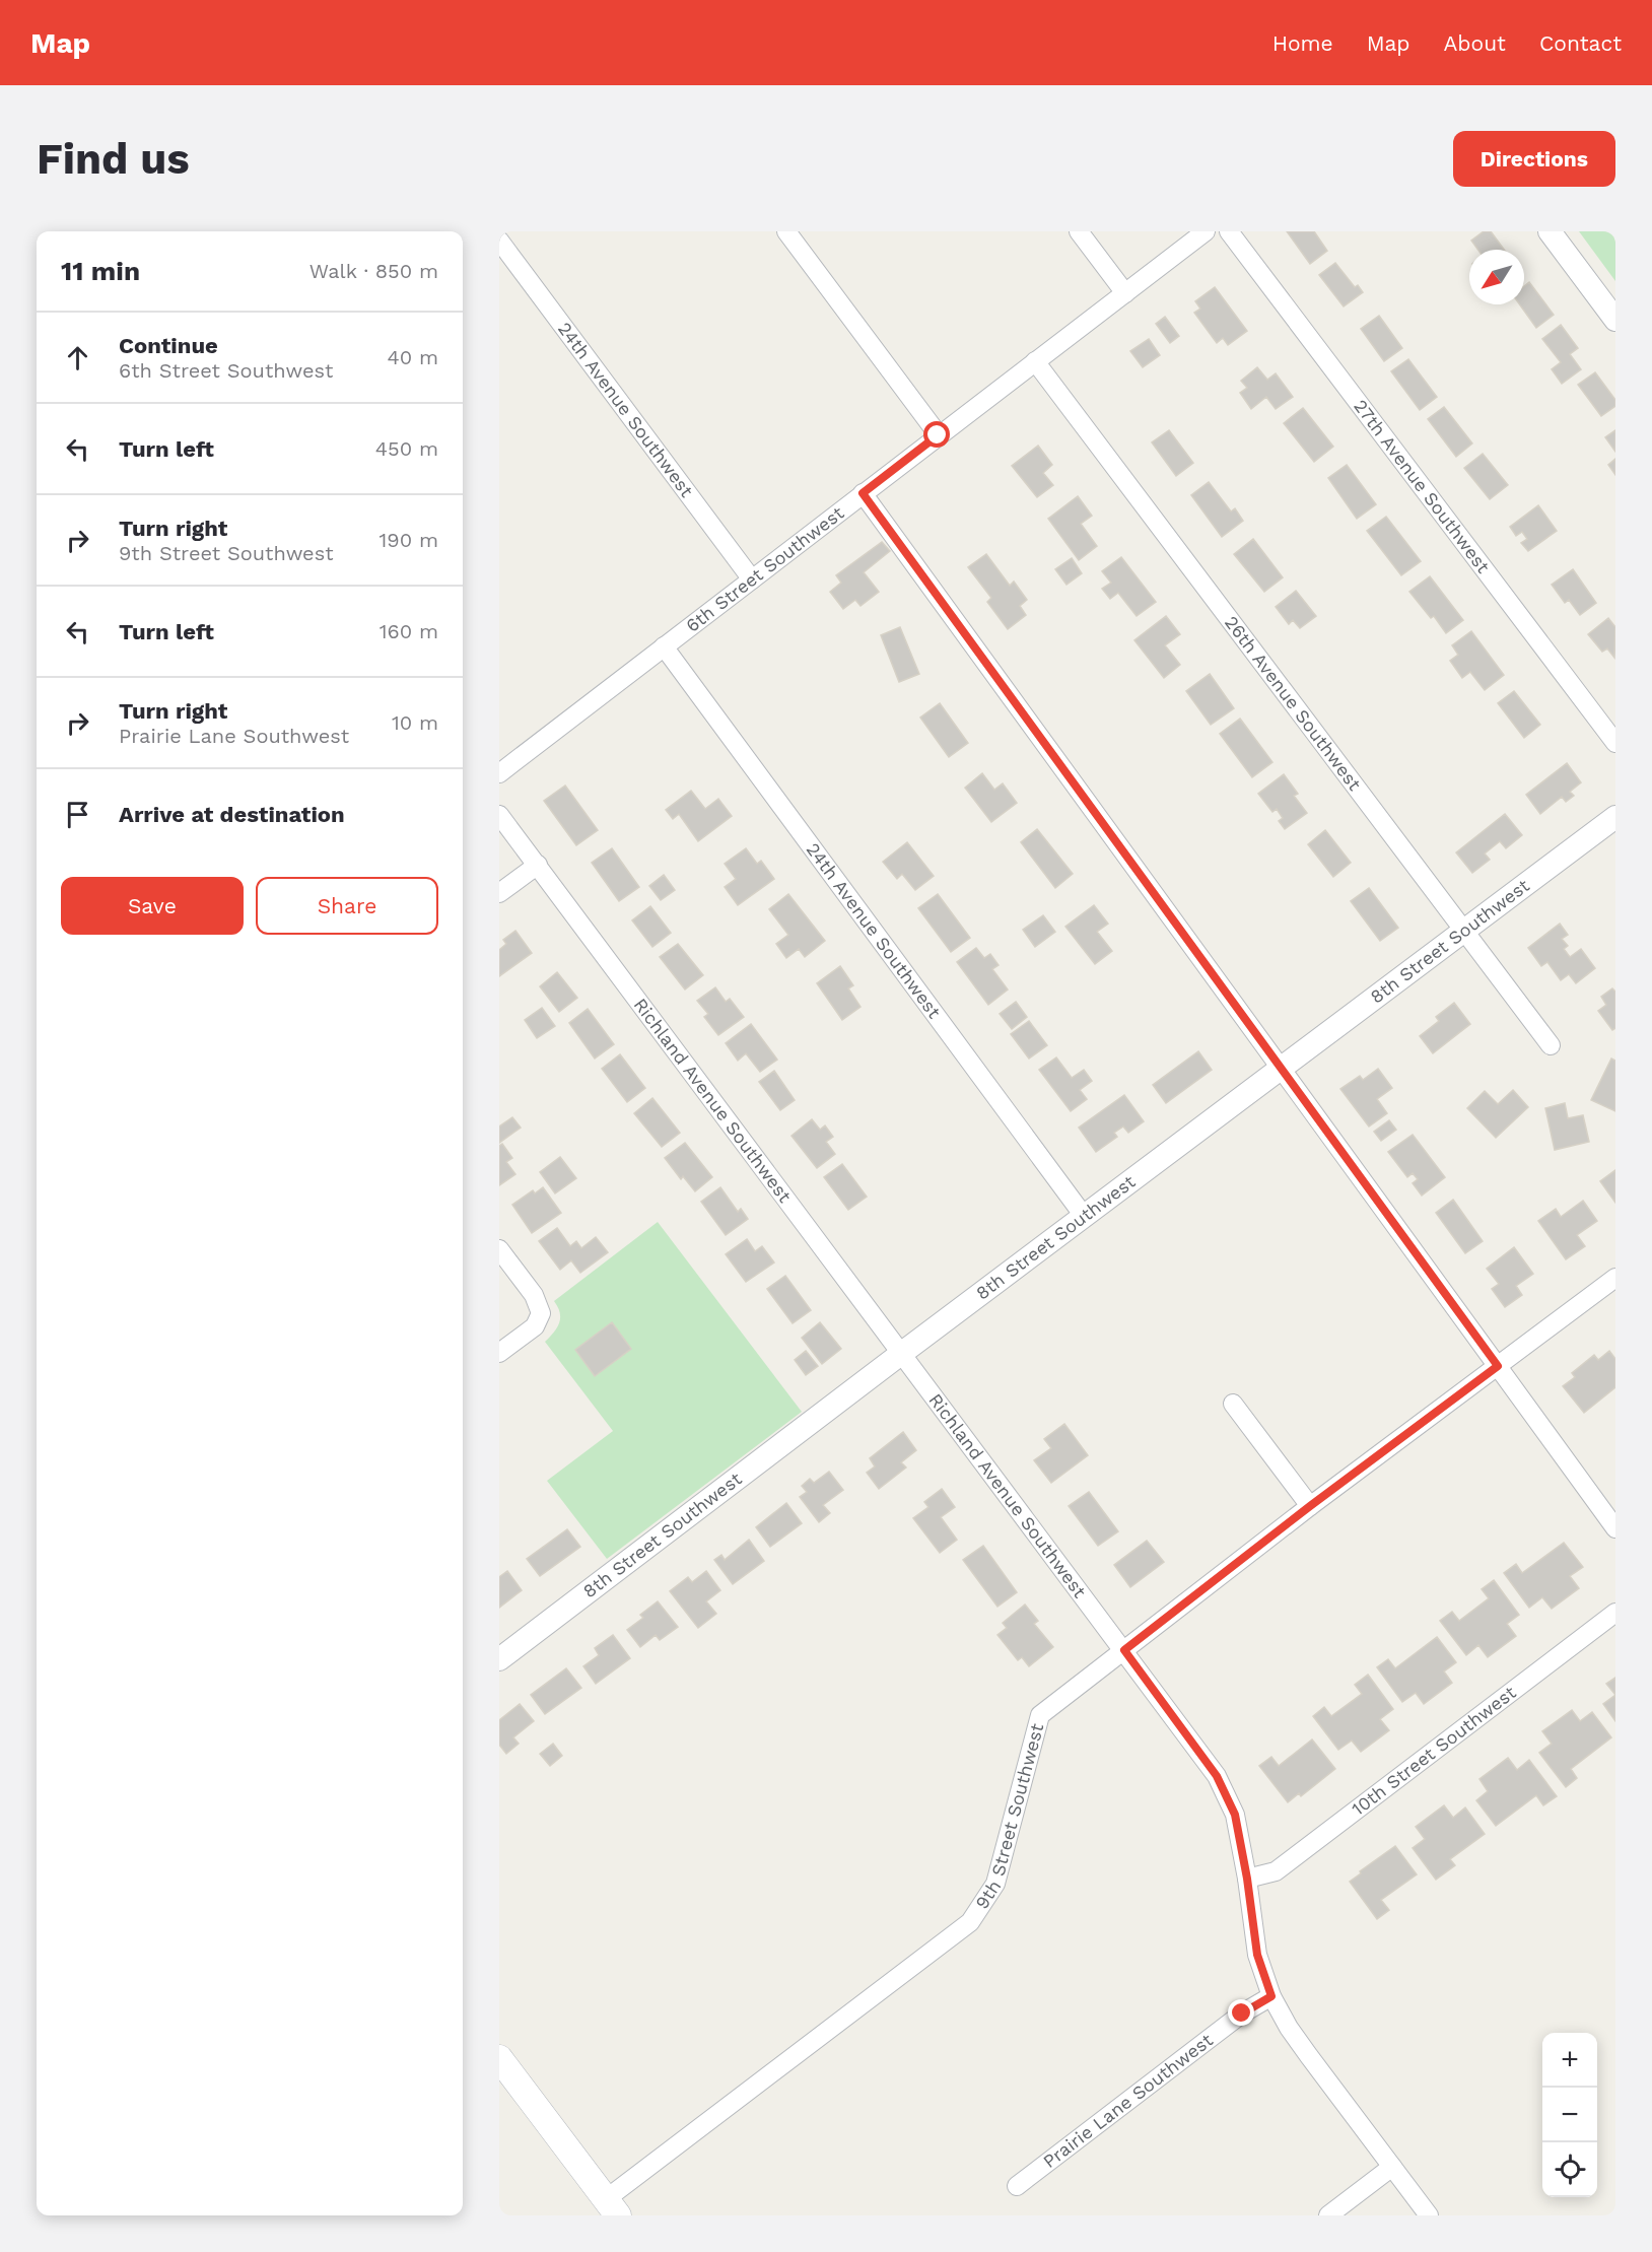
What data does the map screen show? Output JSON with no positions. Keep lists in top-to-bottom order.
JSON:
{
  "streets": {
    "street": [
      "24th Avenue Southwest",
      "27th Avenue Southwest",
      "6th Street Southwest",
      "26th Avenue Southwest",
      "8th Street Southwest",
      "Richland Avenue Southwest",
      "10th Street Southwest",
      "9th Street Southwest",
      "Prairie Lane Southwest"
    ]
  },
  "crossings": [
    ["24th Avenue Southwest", "6th Street Southwest"],
    ["24th Avenue Southwest", "8th Street Southwest"],
    ["6th Street Southwest", "26th Avenue Southwest"],
    ["26th Avenue Southwest", "8th Street Southwest"],
    ["8th Street Southwest", "Richland Avenue Southwest"],
    ["Richland Avenue Southwest", "10th Street Southwest"],
    ["Richland Avenue Southwest", "9th Street Southwest"],
    ["Richland Avenue Southwest", "Prairie Lane Southwest"]
  ],
  "north": "bottom left",
  "page": {
    "header": "Map",
    "nav": [
      "Home",
      "Map",
      "About",
      "Contact"
    ],
    "buttons": [
      "Directions",
      ["Save", "Share"]
    ],
    "title": "Find us",
    "heading": ["11 min", "Walk · 850 m"],
    "list": [
      ["Continue", "6th Street Southwest", "40 m"],
      ["Turn left", "450 m"],
      ["Turn right", "9th Street Southwest", "190 m"],
      ["Turn left", "160 m"],
      ["Turn right", "Prairie Lane Southwest", "10 m"],
      "Arrive at destination"
    ],
    "map_buttons": ["+", "−"]
  }
}
